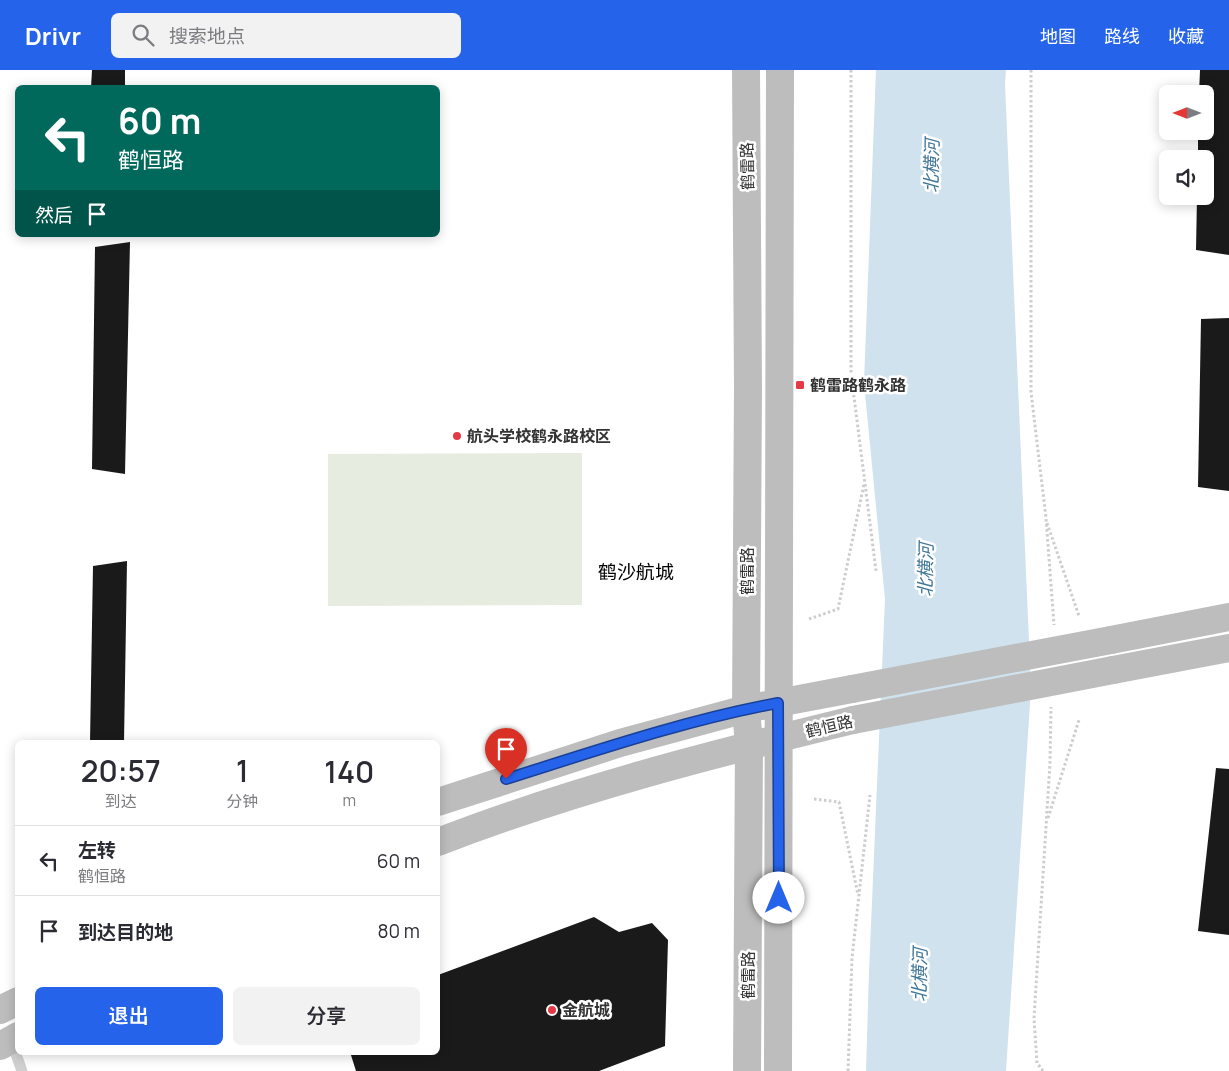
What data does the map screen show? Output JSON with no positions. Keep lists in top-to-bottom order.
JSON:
{
  "streets": {
    "street": ["鹤雷路", "鹤恒路"]
  },
  "crossings": [
    ["鹤雷路", "鹤恒路"]
  ],
  "districts": ["鹤沙航城"],
  "water": ["北横河"],
  "places": {
    "transit": ["鹤雷路鹤永路"],
    "other": ["航头学校鹤永路校区", "金航城"]
  },
  "north": "left",
  "page": {
    "header": "Drivr",
    "search": "搜索地点",
    "nav": ["地图", "路线", "收藏"],
    "turn": ["60 m", "鹤恒路"],
    "then": "然后",
    "eta": [
      "20:57",
      "到达",
      "1",
      "分钟",
      "140",
      "m"
    ],
    "list": [
      {
        "name": "左转",
        "note": "鹤恒路",
        "value": "60 m"
      },
      {
        "name": "到达目的地",
        "value": "80 m"
      }
    ],
    "buttons": ["退出", "分享"]
  }
}
